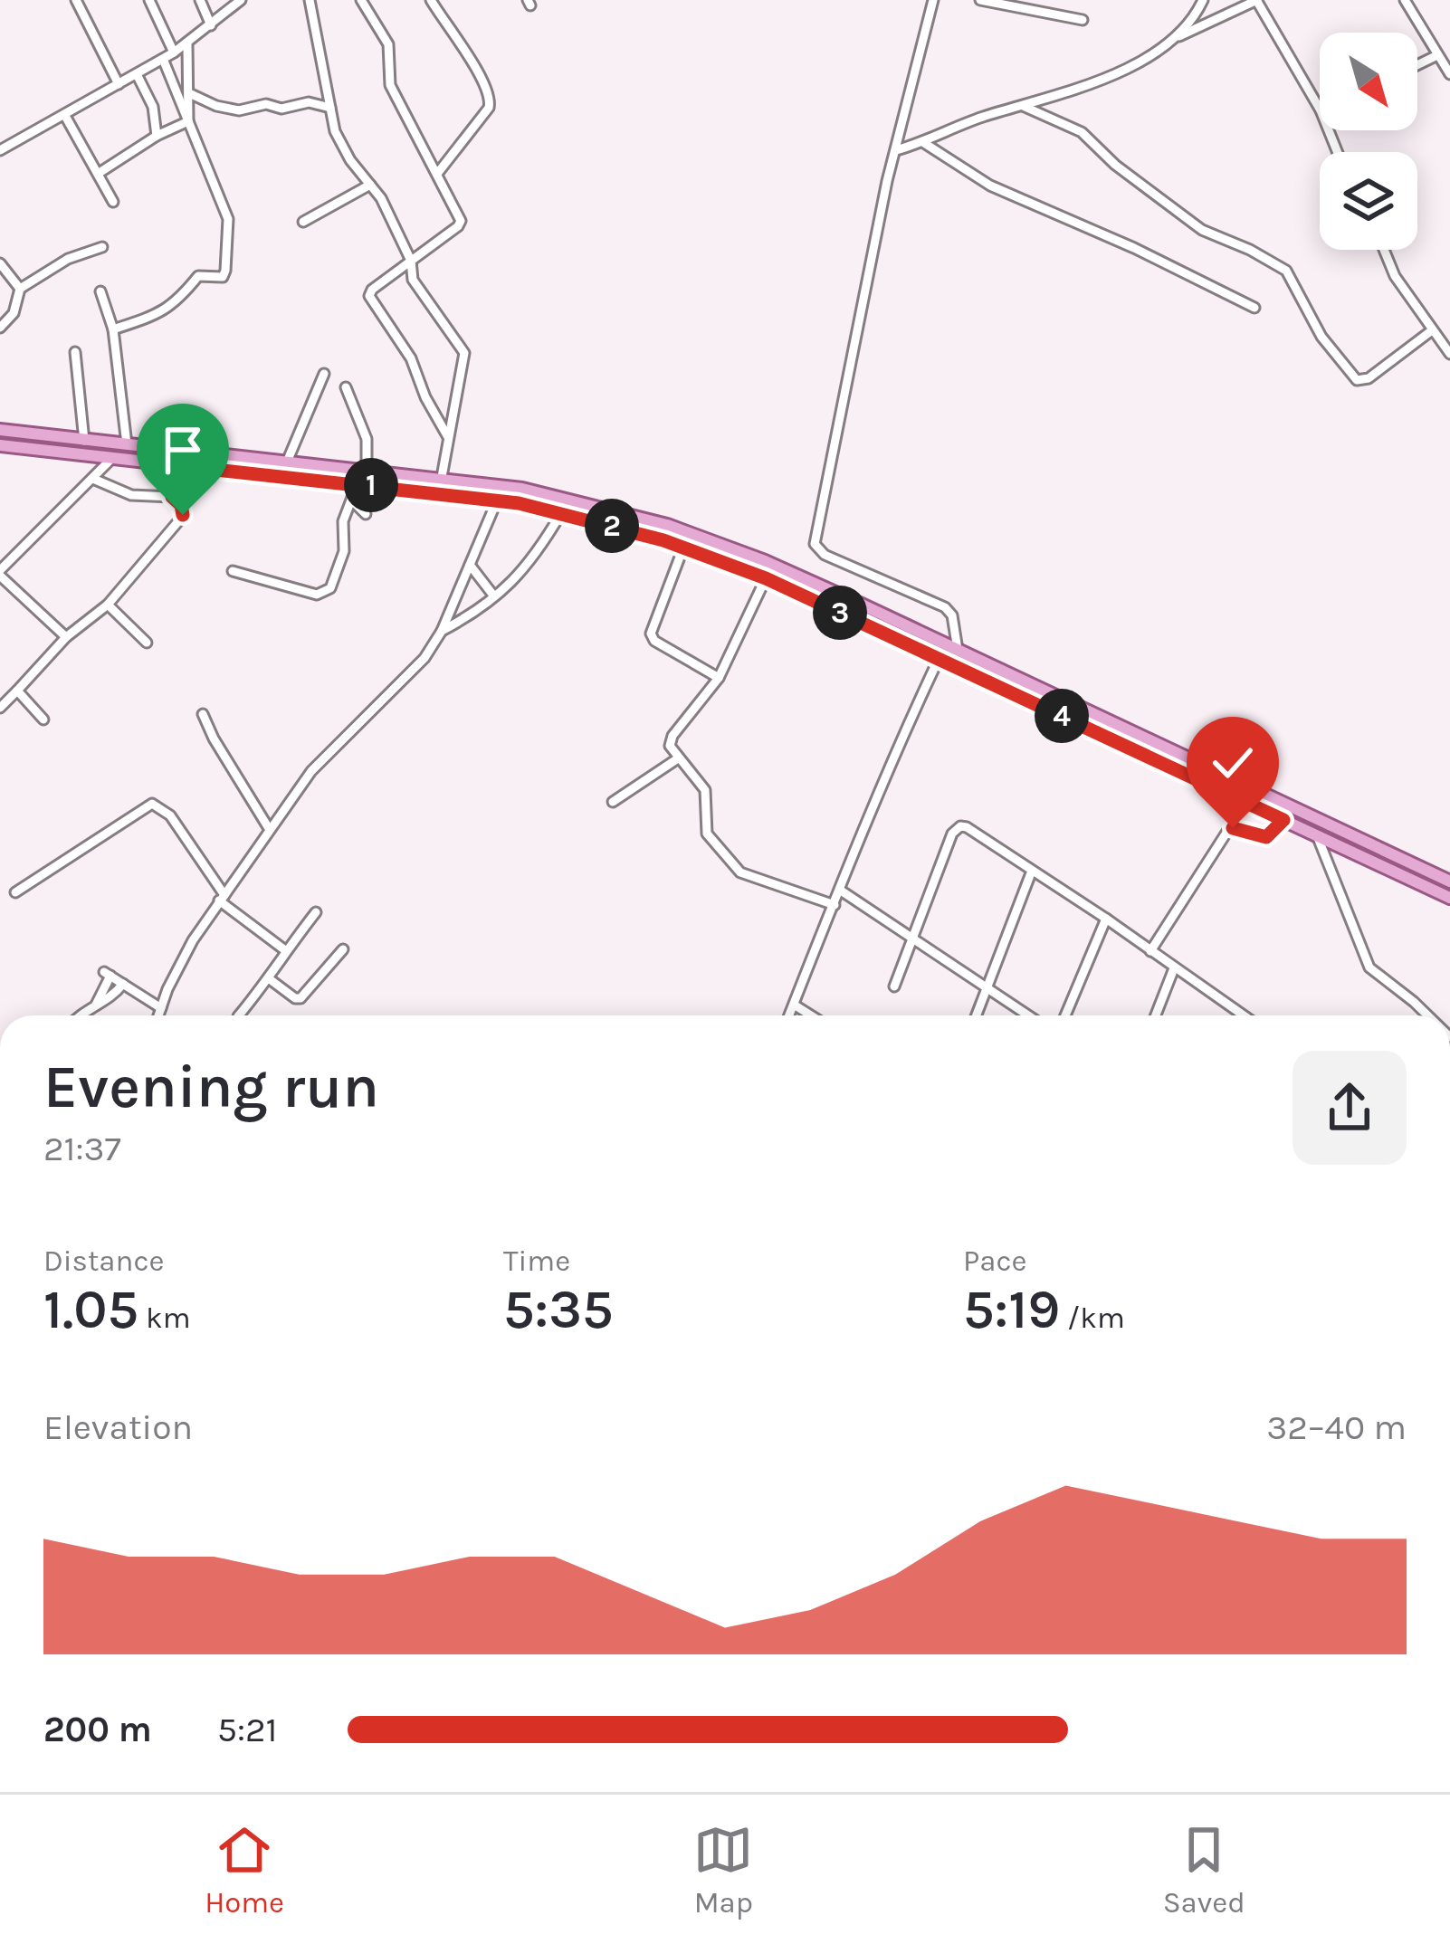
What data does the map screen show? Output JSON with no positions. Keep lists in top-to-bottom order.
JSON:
{
  "north": "bottom right",
  "page": {
    "pins": [
      "1",
      "2",
      "3",
      "4"
    ],
    "heading": ["Evening run", "21:37"],
    "stats": [
      ["Distance", "1.05 km"],
      ["Time", "5:35"],
      ["Pace", "5:19 /km"]
    ],
    "chart": ["Elevation", "32–40 m"],
    "list": [
      {
        "name": "200 m",
        "note": "5:21"
      }
    ],
    "tabs": ["Home", "Map", "Saved"]
  }
}
